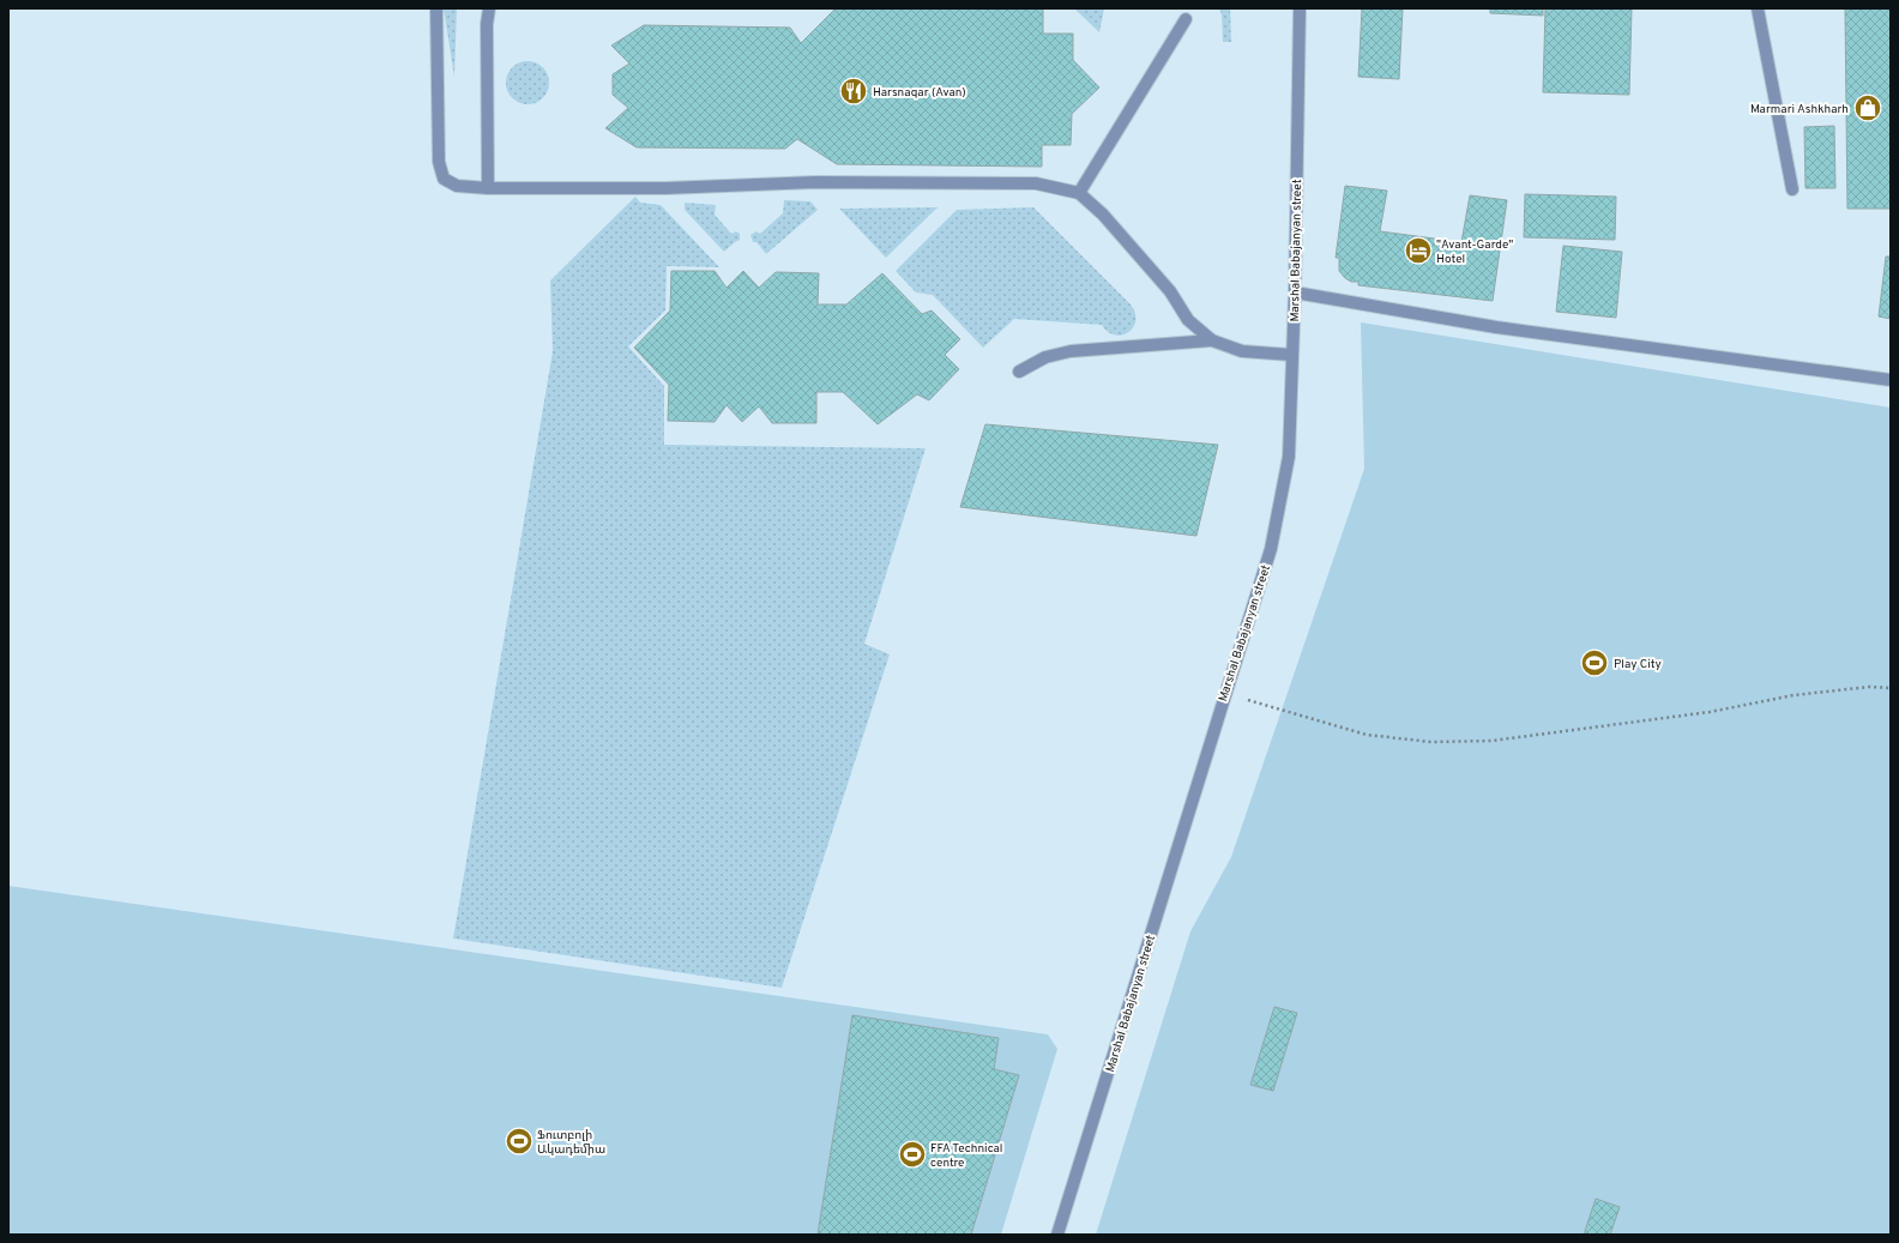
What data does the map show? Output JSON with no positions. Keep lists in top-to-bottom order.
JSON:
{
  "streets": {
    "street": ["Marshal Babajanyan street"]
  },
  "places": {
    "restaurant": ["Harsnaqar (Avan)"],
    "shop": ["Marmari Ashkharh"],
    "hotel": ["\"Avant-Garde\" Hotel"],
    "sports": ["Play City", "Ֆուտբոլի Ակադեմիա", "FFA Technical centre"]
  }
}
